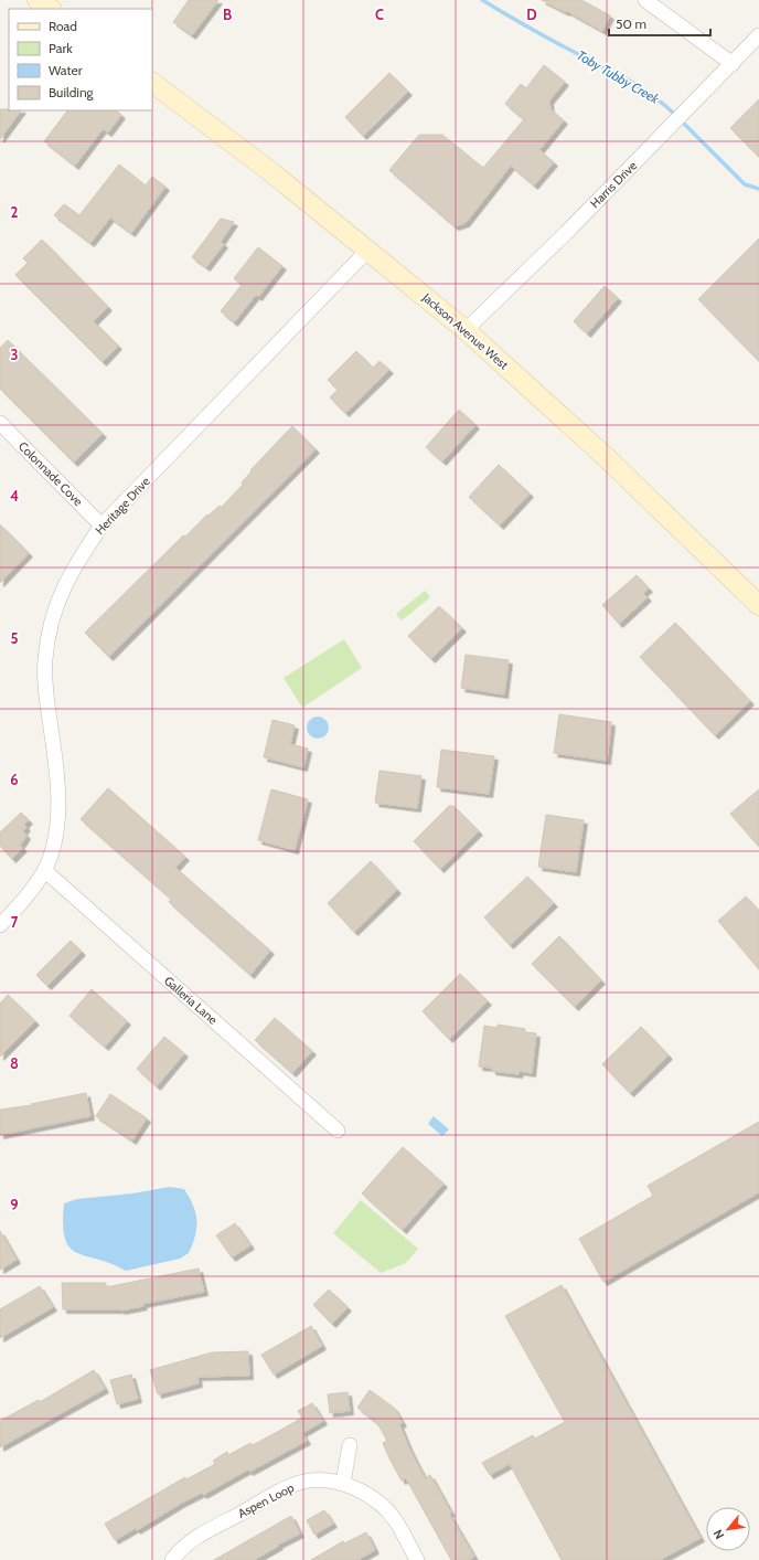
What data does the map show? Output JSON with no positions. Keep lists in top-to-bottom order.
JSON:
{
  "streets": {
    "main road": ["Jackson Avenue West"],
    "street": [
      "Harris Drive",
      "Colonnade Cove",
      "Heritage Drive",
      "Galleria Lane",
      "Aspen Loop"
    ]
  },
  "crossings": [
    ["Harris Drive", "Jackson Avenue West"],
    ["Jackson Avenue West", "Heritage Drive"],
    ["Colonnade Cove", "Heritage Drive"],
    ["Heritage Drive", "Galleria Lane"]
  ],
  "water": ["Toby Tubby Creek"],
  "legend": [
    "Road",
    "Park",
    "Water",
    "Building"
  ],
  "scale_bar": "50 m",
  "north": "bottom left",
  "grid": {
    "columns": ["B", "C", "D"],
    "rows": [
      "2",
      "3",
      "4",
      "5",
      "6",
      "7",
      "8",
      "9"
    ]
  }
}
